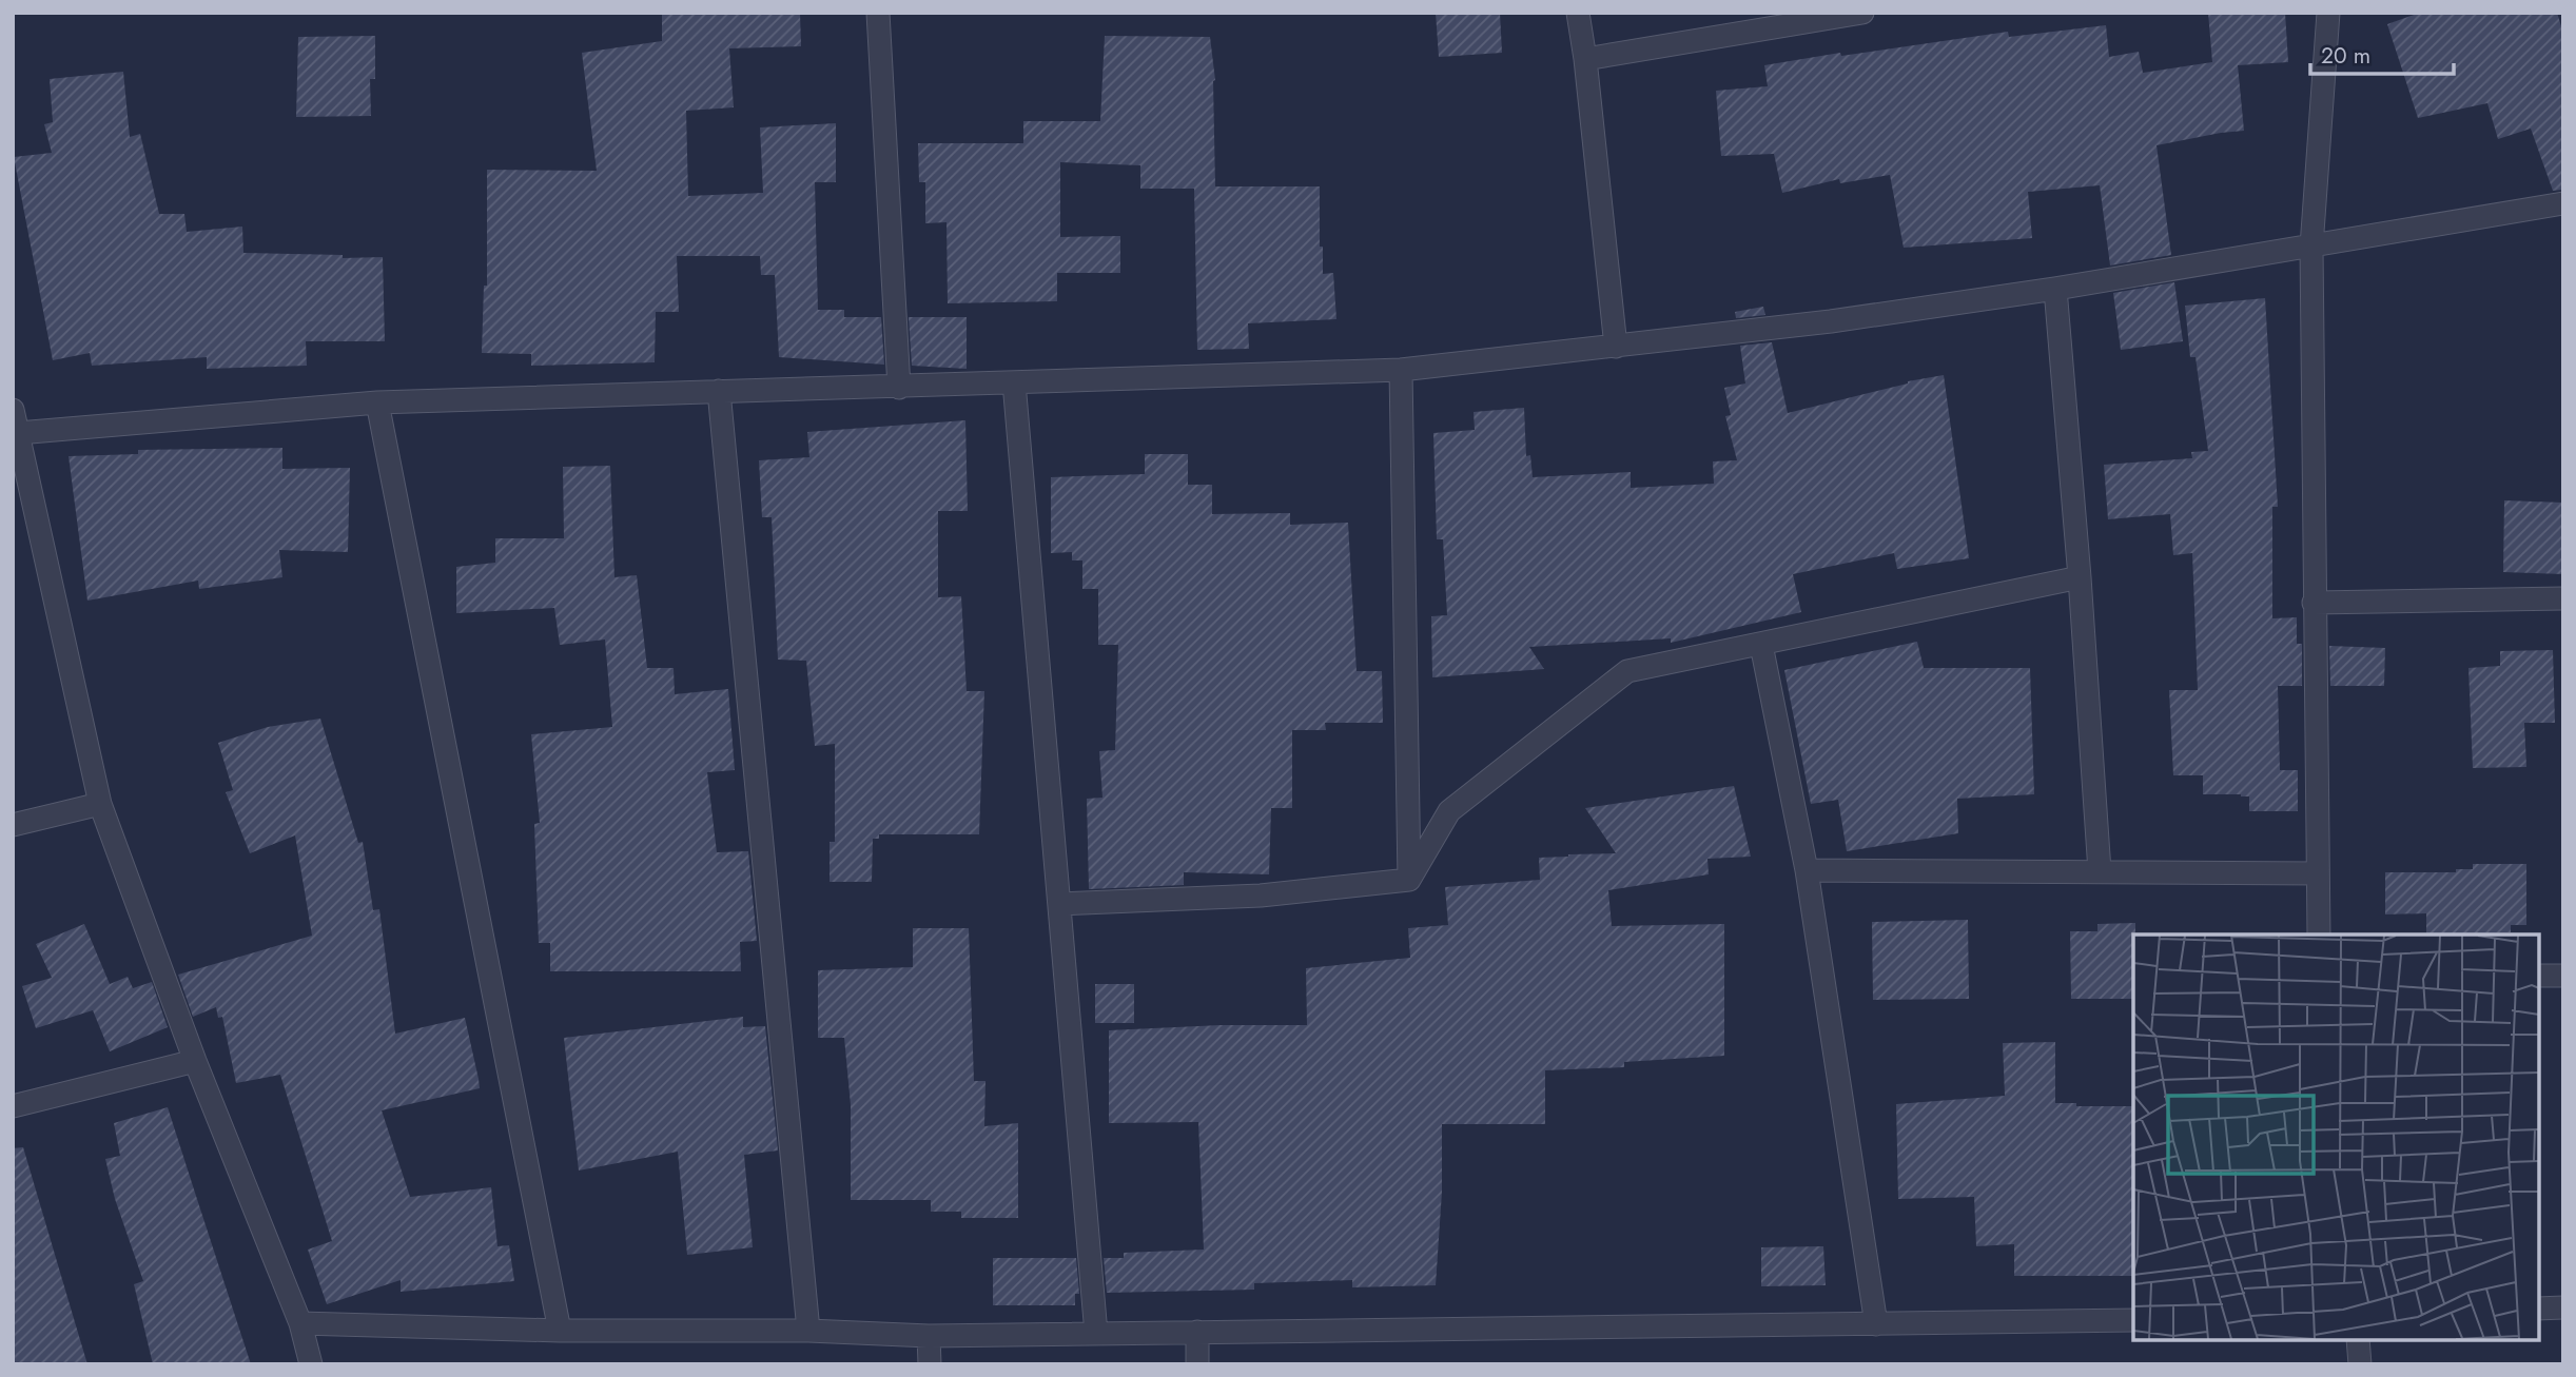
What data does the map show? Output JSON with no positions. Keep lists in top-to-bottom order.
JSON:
{
  "scale_bar": "20 m"
}
